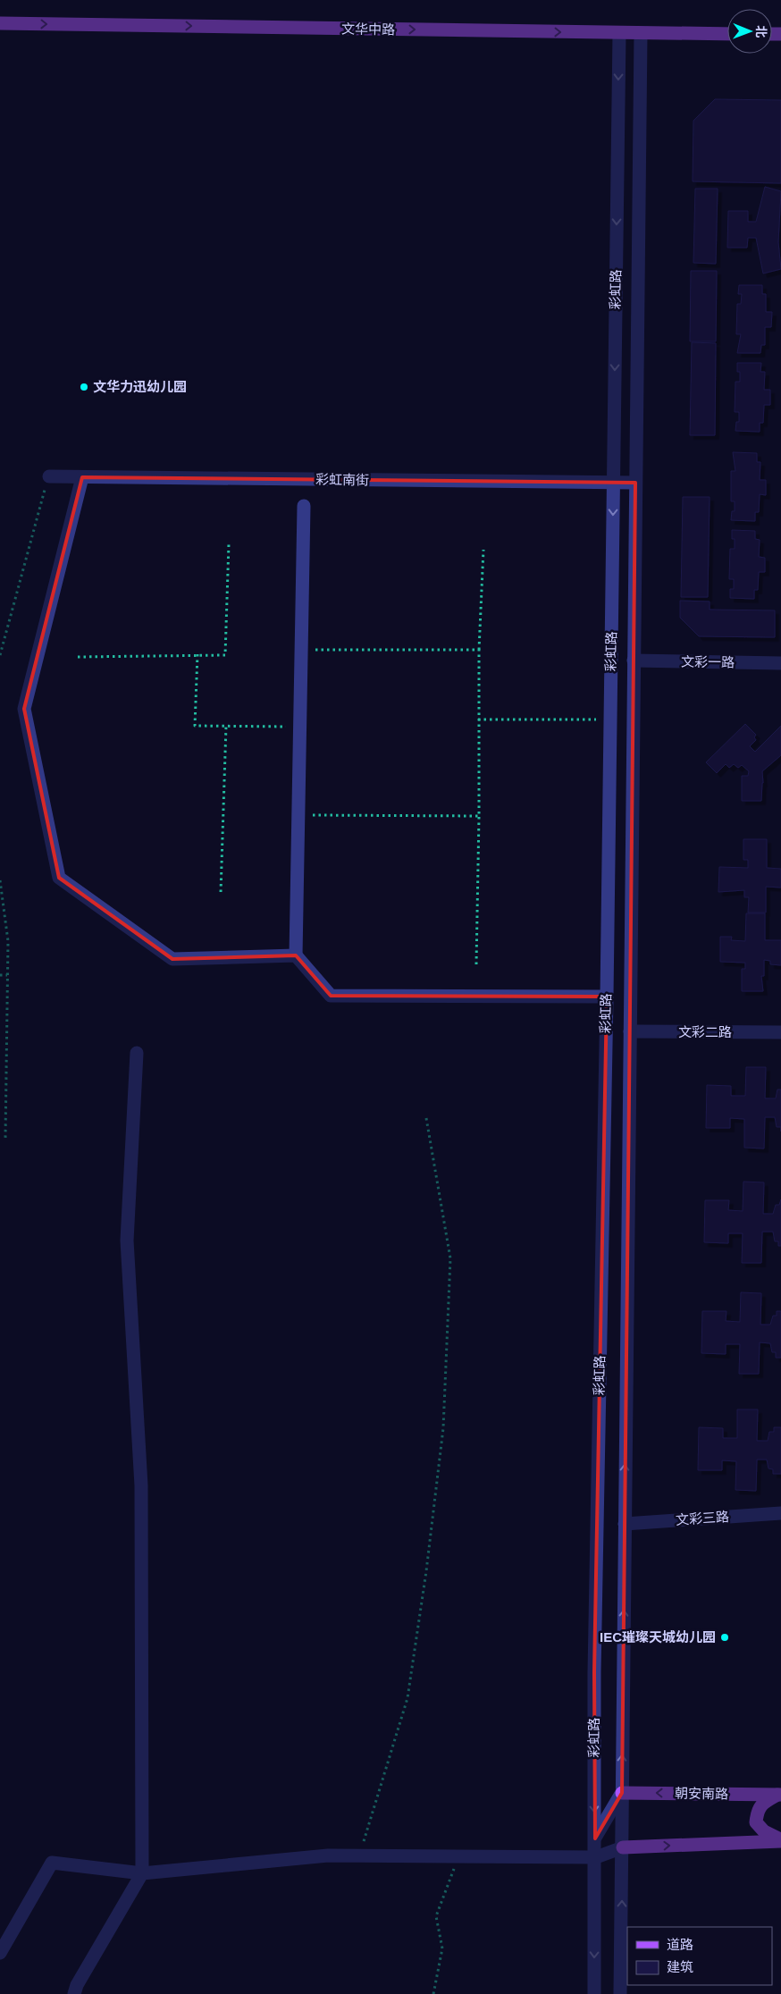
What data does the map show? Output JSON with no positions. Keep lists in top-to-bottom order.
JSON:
{
  "streets": {
    "main road": ["文华中路", "朝安南路"],
    "street": [
      "彩虹路",
      "彩虹南街",
      "文彩一路",
      "文彩二路",
      "文彩三路"
    ]
  },
  "crossings": [
    ["文华中路", "彩虹路"],
    ["彩虹路", "彩虹南街"],
    ["彩虹路", "文彩一路"],
    ["彩虹路", "文彩二路"],
    ["彩虹路", "文彩三路"],
    ["彩虹路", "朝安南路"]
  ],
  "one_way": ["文华中路"],
  "places": ["文华力迅幼儿园", "IEC璀璨天城幼儿园"],
  "legend": ["道路", "建筑"],
  "north": "right"
}
